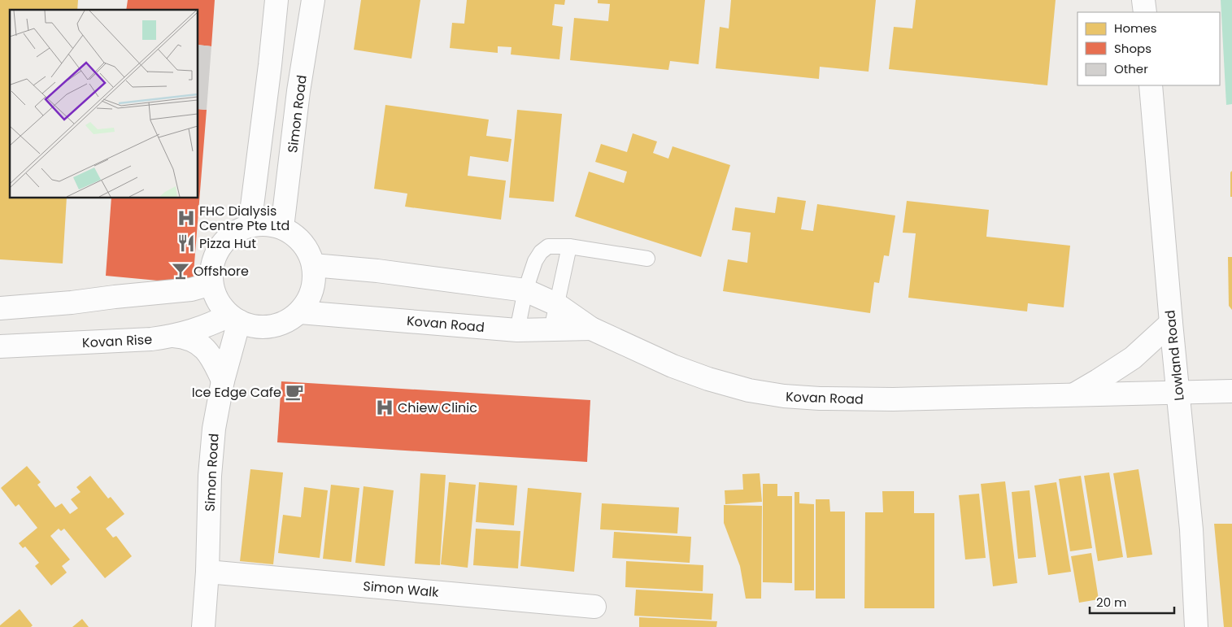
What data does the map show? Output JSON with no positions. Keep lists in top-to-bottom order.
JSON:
{
  "streets": {
    "street": [
      "Simon Road",
      "Kovan Road",
      "Kovan Rise",
      "Lowland Road",
      "Simon Walk"
    ]
  },
  "crossings": [
    ["Simon Road", "Kovan Road"],
    ["Simon Road", "Kovan Rise"],
    ["Simon Road", "Simon Walk"],
    ["Kovan Road", "Kovan Rise"],
    ["Kovan Road", "Lowland Road"]
  ],
  "places": {
    "hospital": ["FHC Dialysis Centre Pte Ltd", "Chiew Clinic"],
    "restaurant": ["Pizza Hut"],
    "bar": ["Offshore"],
    "cafe": ["Ice Edge Cafe"]
  },
  "legend": ["Homes", "Shops", "Other"],
  "scale_bar": "20 m"
}
